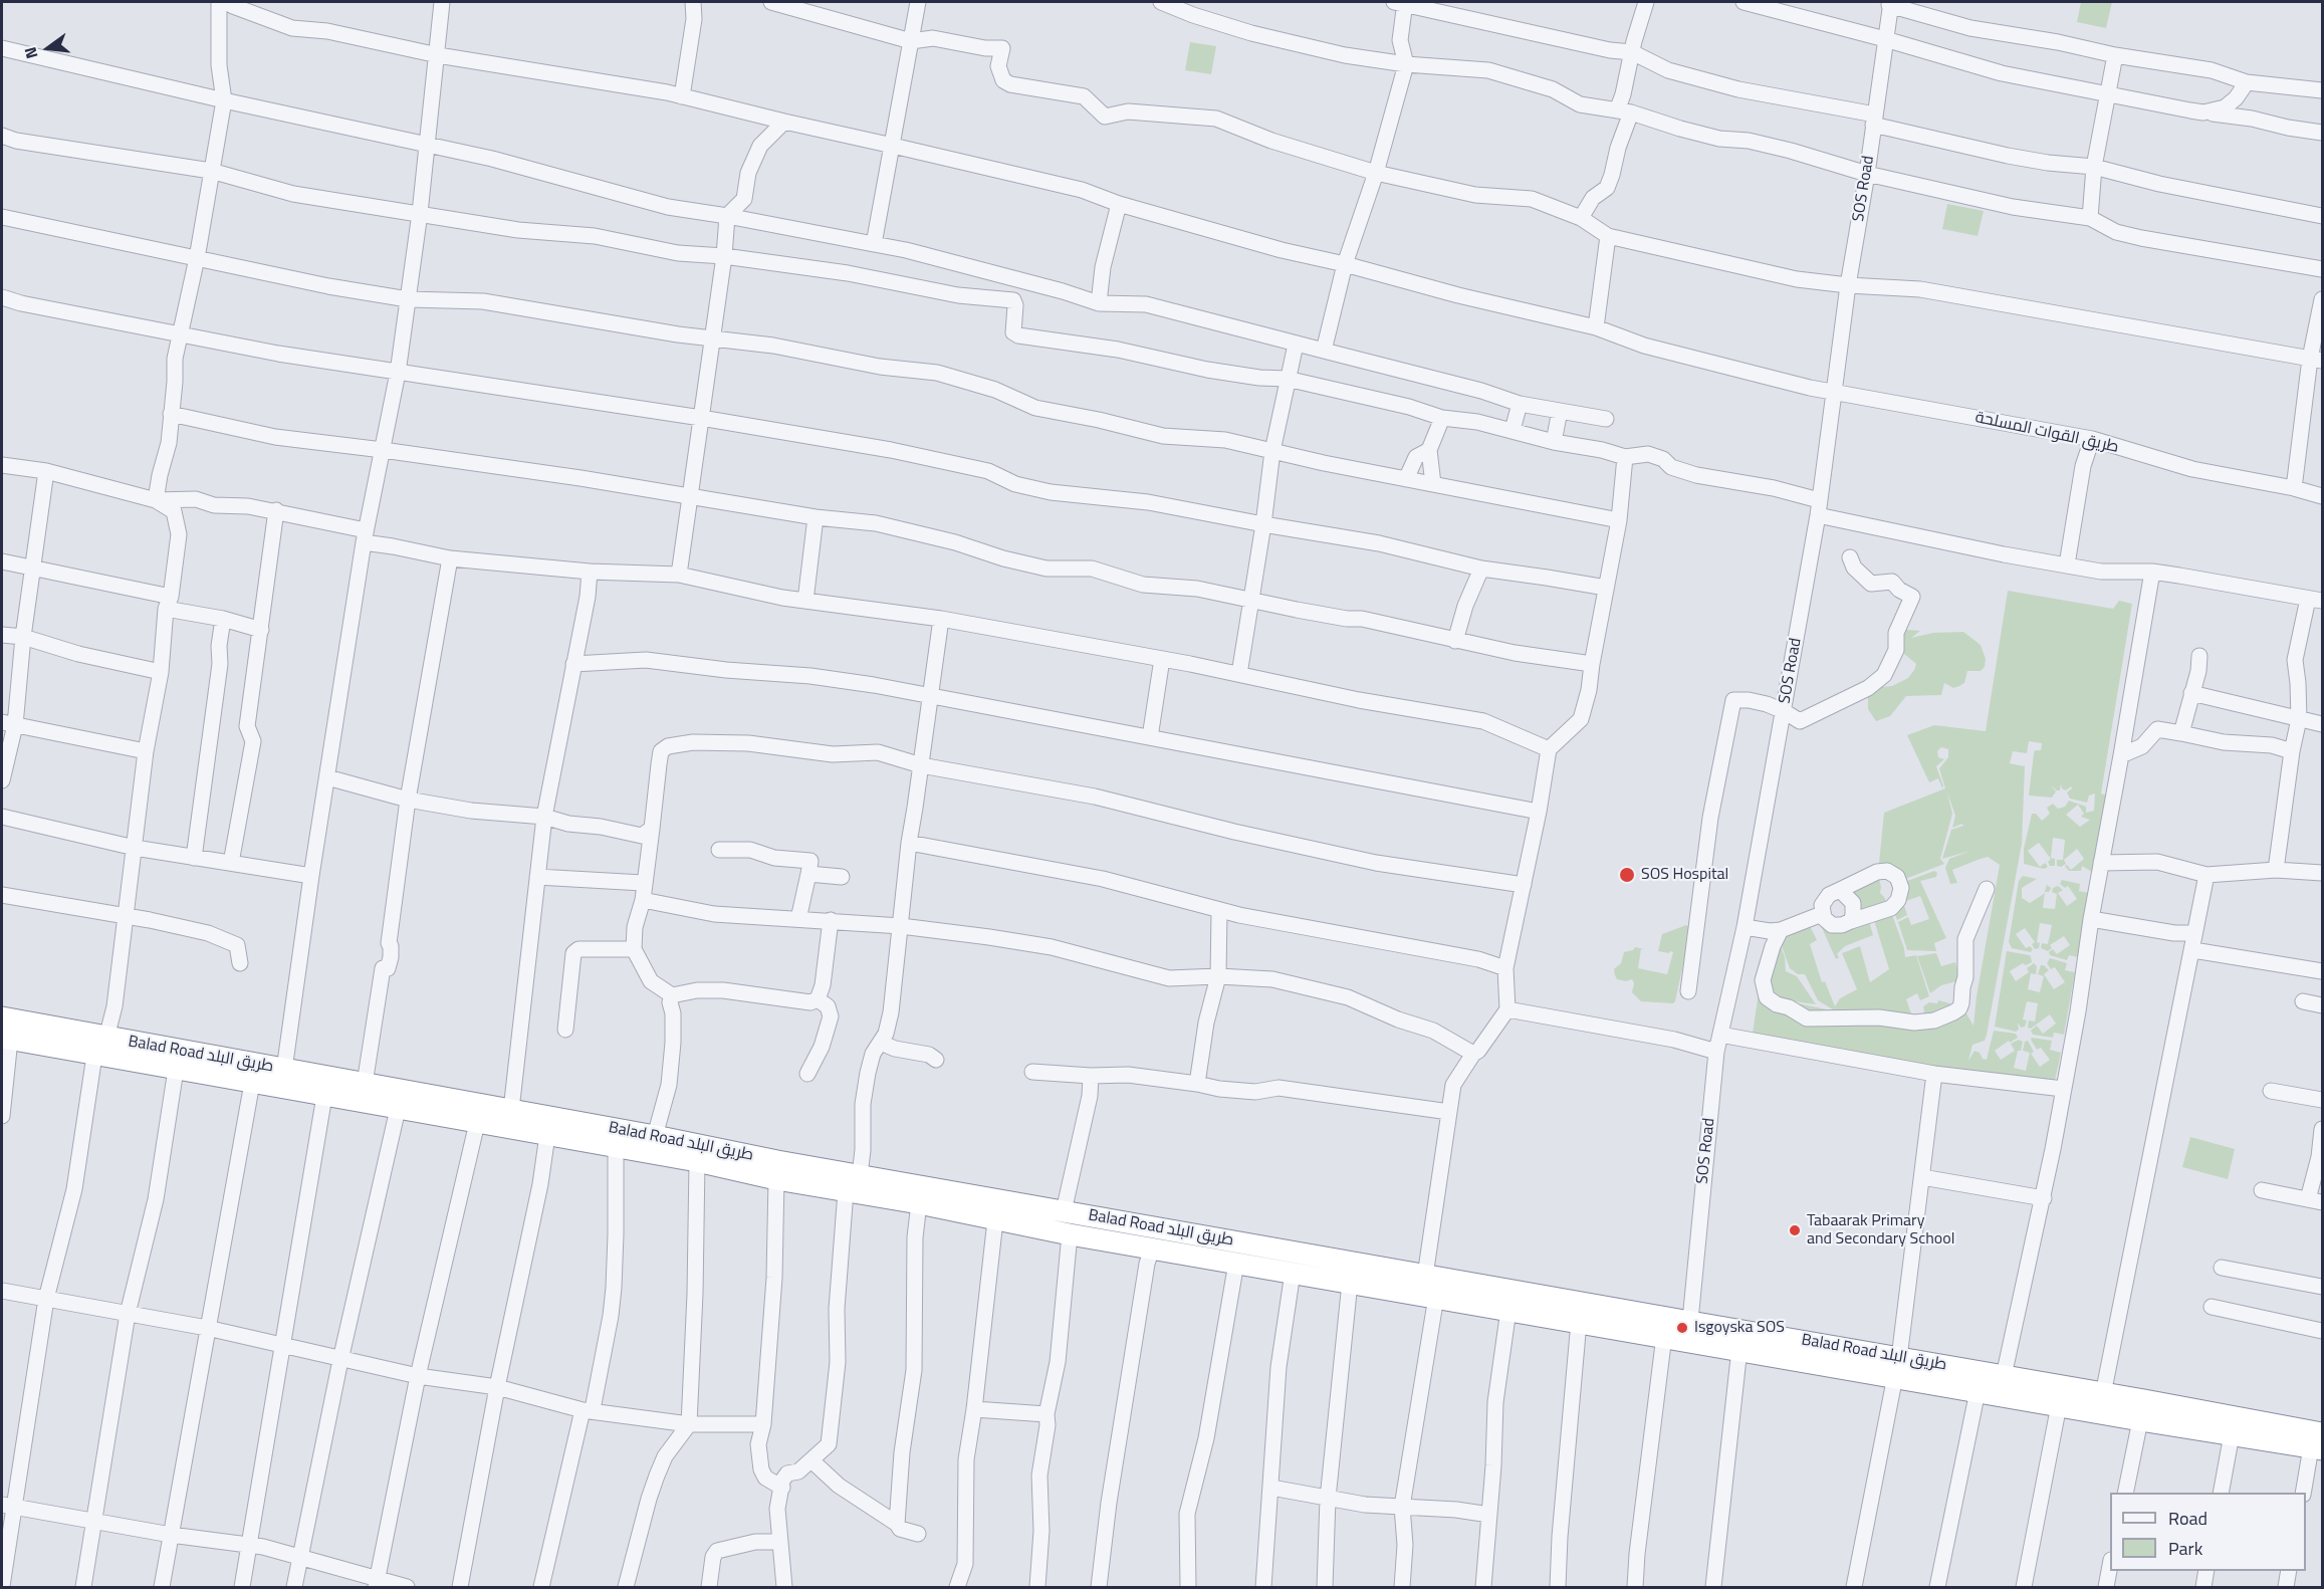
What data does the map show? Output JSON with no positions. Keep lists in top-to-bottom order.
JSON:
{
  "streets": {
    "highway": ["Balad Road طريق البلد"],
    "street": ["SOS Road", "طريق القوات المسلحة"]
  },
  "crossings": [
    ["SOS Road", "طريق القوات المسلحة"],
    ["SOS Road", "Balad Road طريق البلد"]
  ],
  "places": ["SOS Hospital", "Tabaarak Primary and Secondary School", "Isgoyska SOS"],
  "legend": ["Road", "Park"],
  "north": "left"
}
